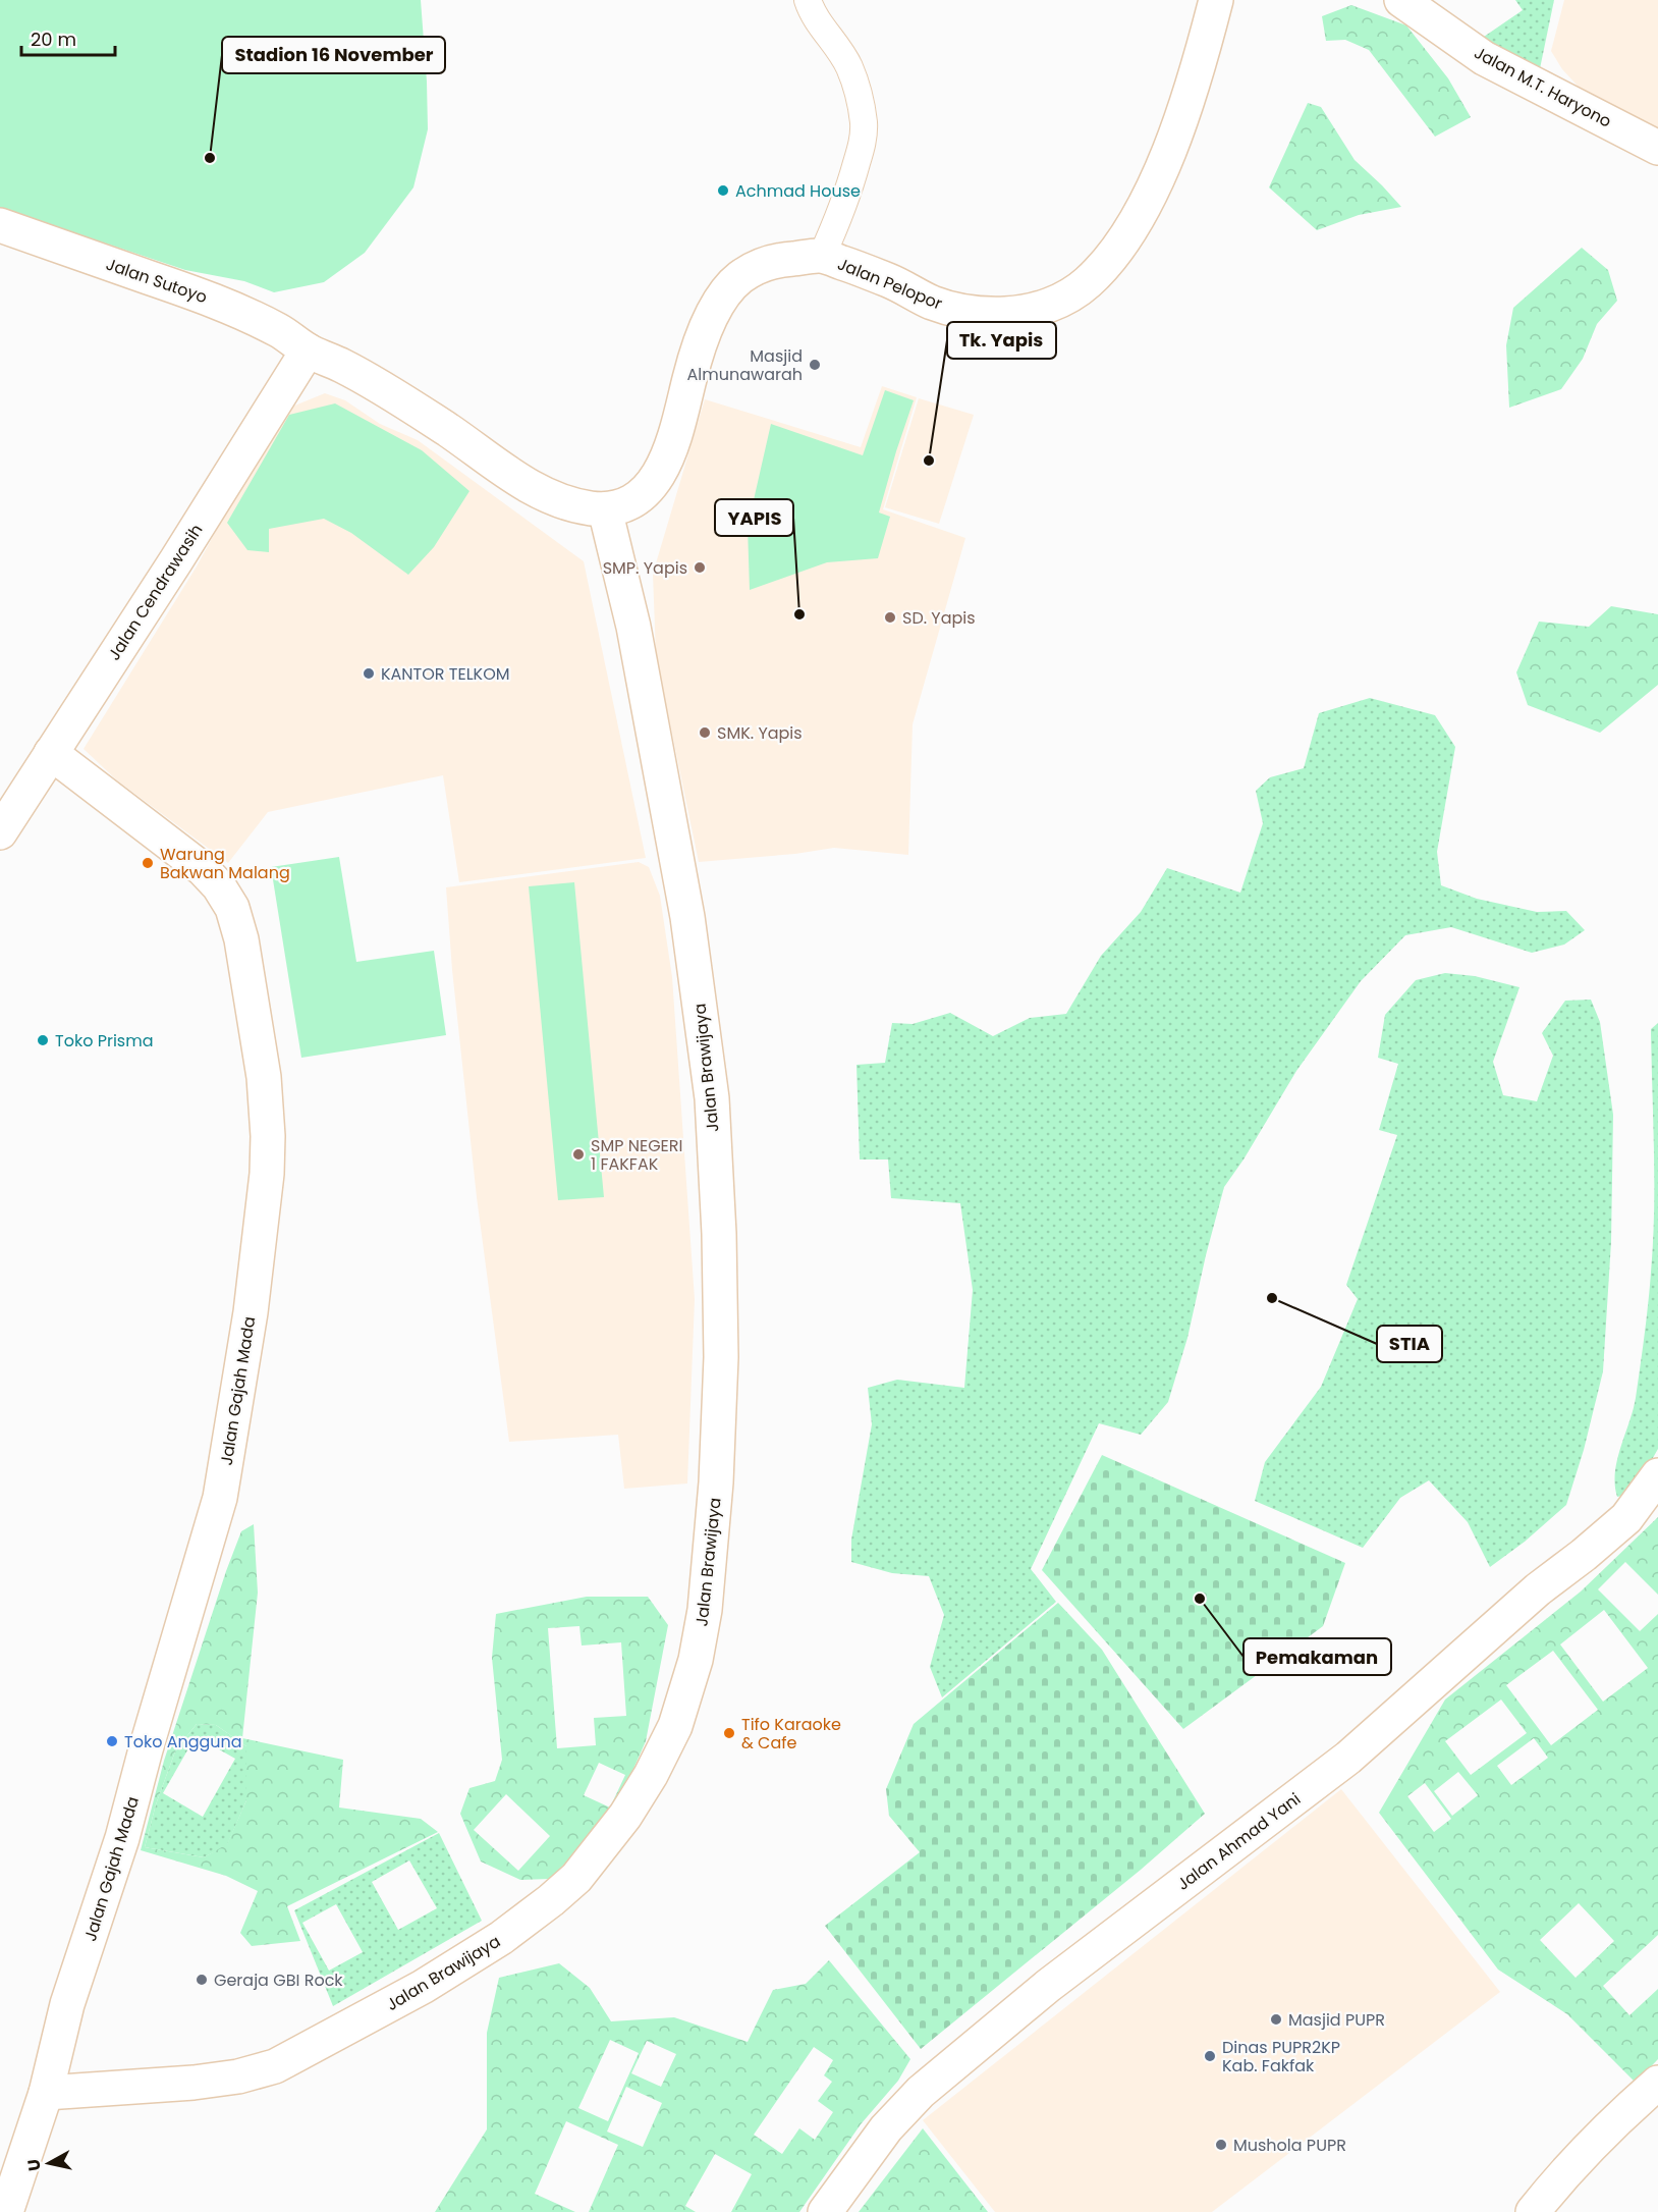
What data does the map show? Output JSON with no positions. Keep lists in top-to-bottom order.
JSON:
{
  "streets": {
    "main road": [
      "Jalan M.T. Haryono",
      "Jalan Sutoyo",
      "Jalan Pelopor",
      "Jalan Cendrawasih",
      "Jalan Brawijaya",
      "Jalan Gajah Mada",
      "Jalan Ahmad Yani"
    ]
  },
  "crossings": [
    ["Jalan Sutoyo", "Jalan Pelopor"],
    ["Jalan Sutoyo", "Jalan Cendrawasih"],
    ["Jalan Sutoyo", "Jalan Brawijaya"],
    ["Jalan Pelopor", "Jalan Brawijaya"],
    ["Jalan Cendrawasih", "Jalan Gajah Mada"],
    ["Jalan Brawijaya", "Jalan Gajah Mada"]
  ],
  "places": [
    "Stadion 16 November",
    "Achmad House",
    "Masjid Almunawarah",
    "Tk. Yapis",
    "SMP. Yapis",
    "YAPIS",
    "SD. Yapis",
    "KANTOR TELKOM",
    "SMK. Yapis",
    "Warung Bakwan Malang",
    "Toko Prisma",
    "SMP NEGERI 1 FAKFAK",
    "STIA",
    "Pemakaman",
    "Tifo Karaoke & Cafe",
    "Toko Angguna",
    "Geraja GBI Rock",
    "Masjid PUPR",
    "Dinas PUPR2KP Kab. Fakfak",
    "Mushola PUPR"
  ],
  "scale_bar": "20 m",
  "north": "left"
}
